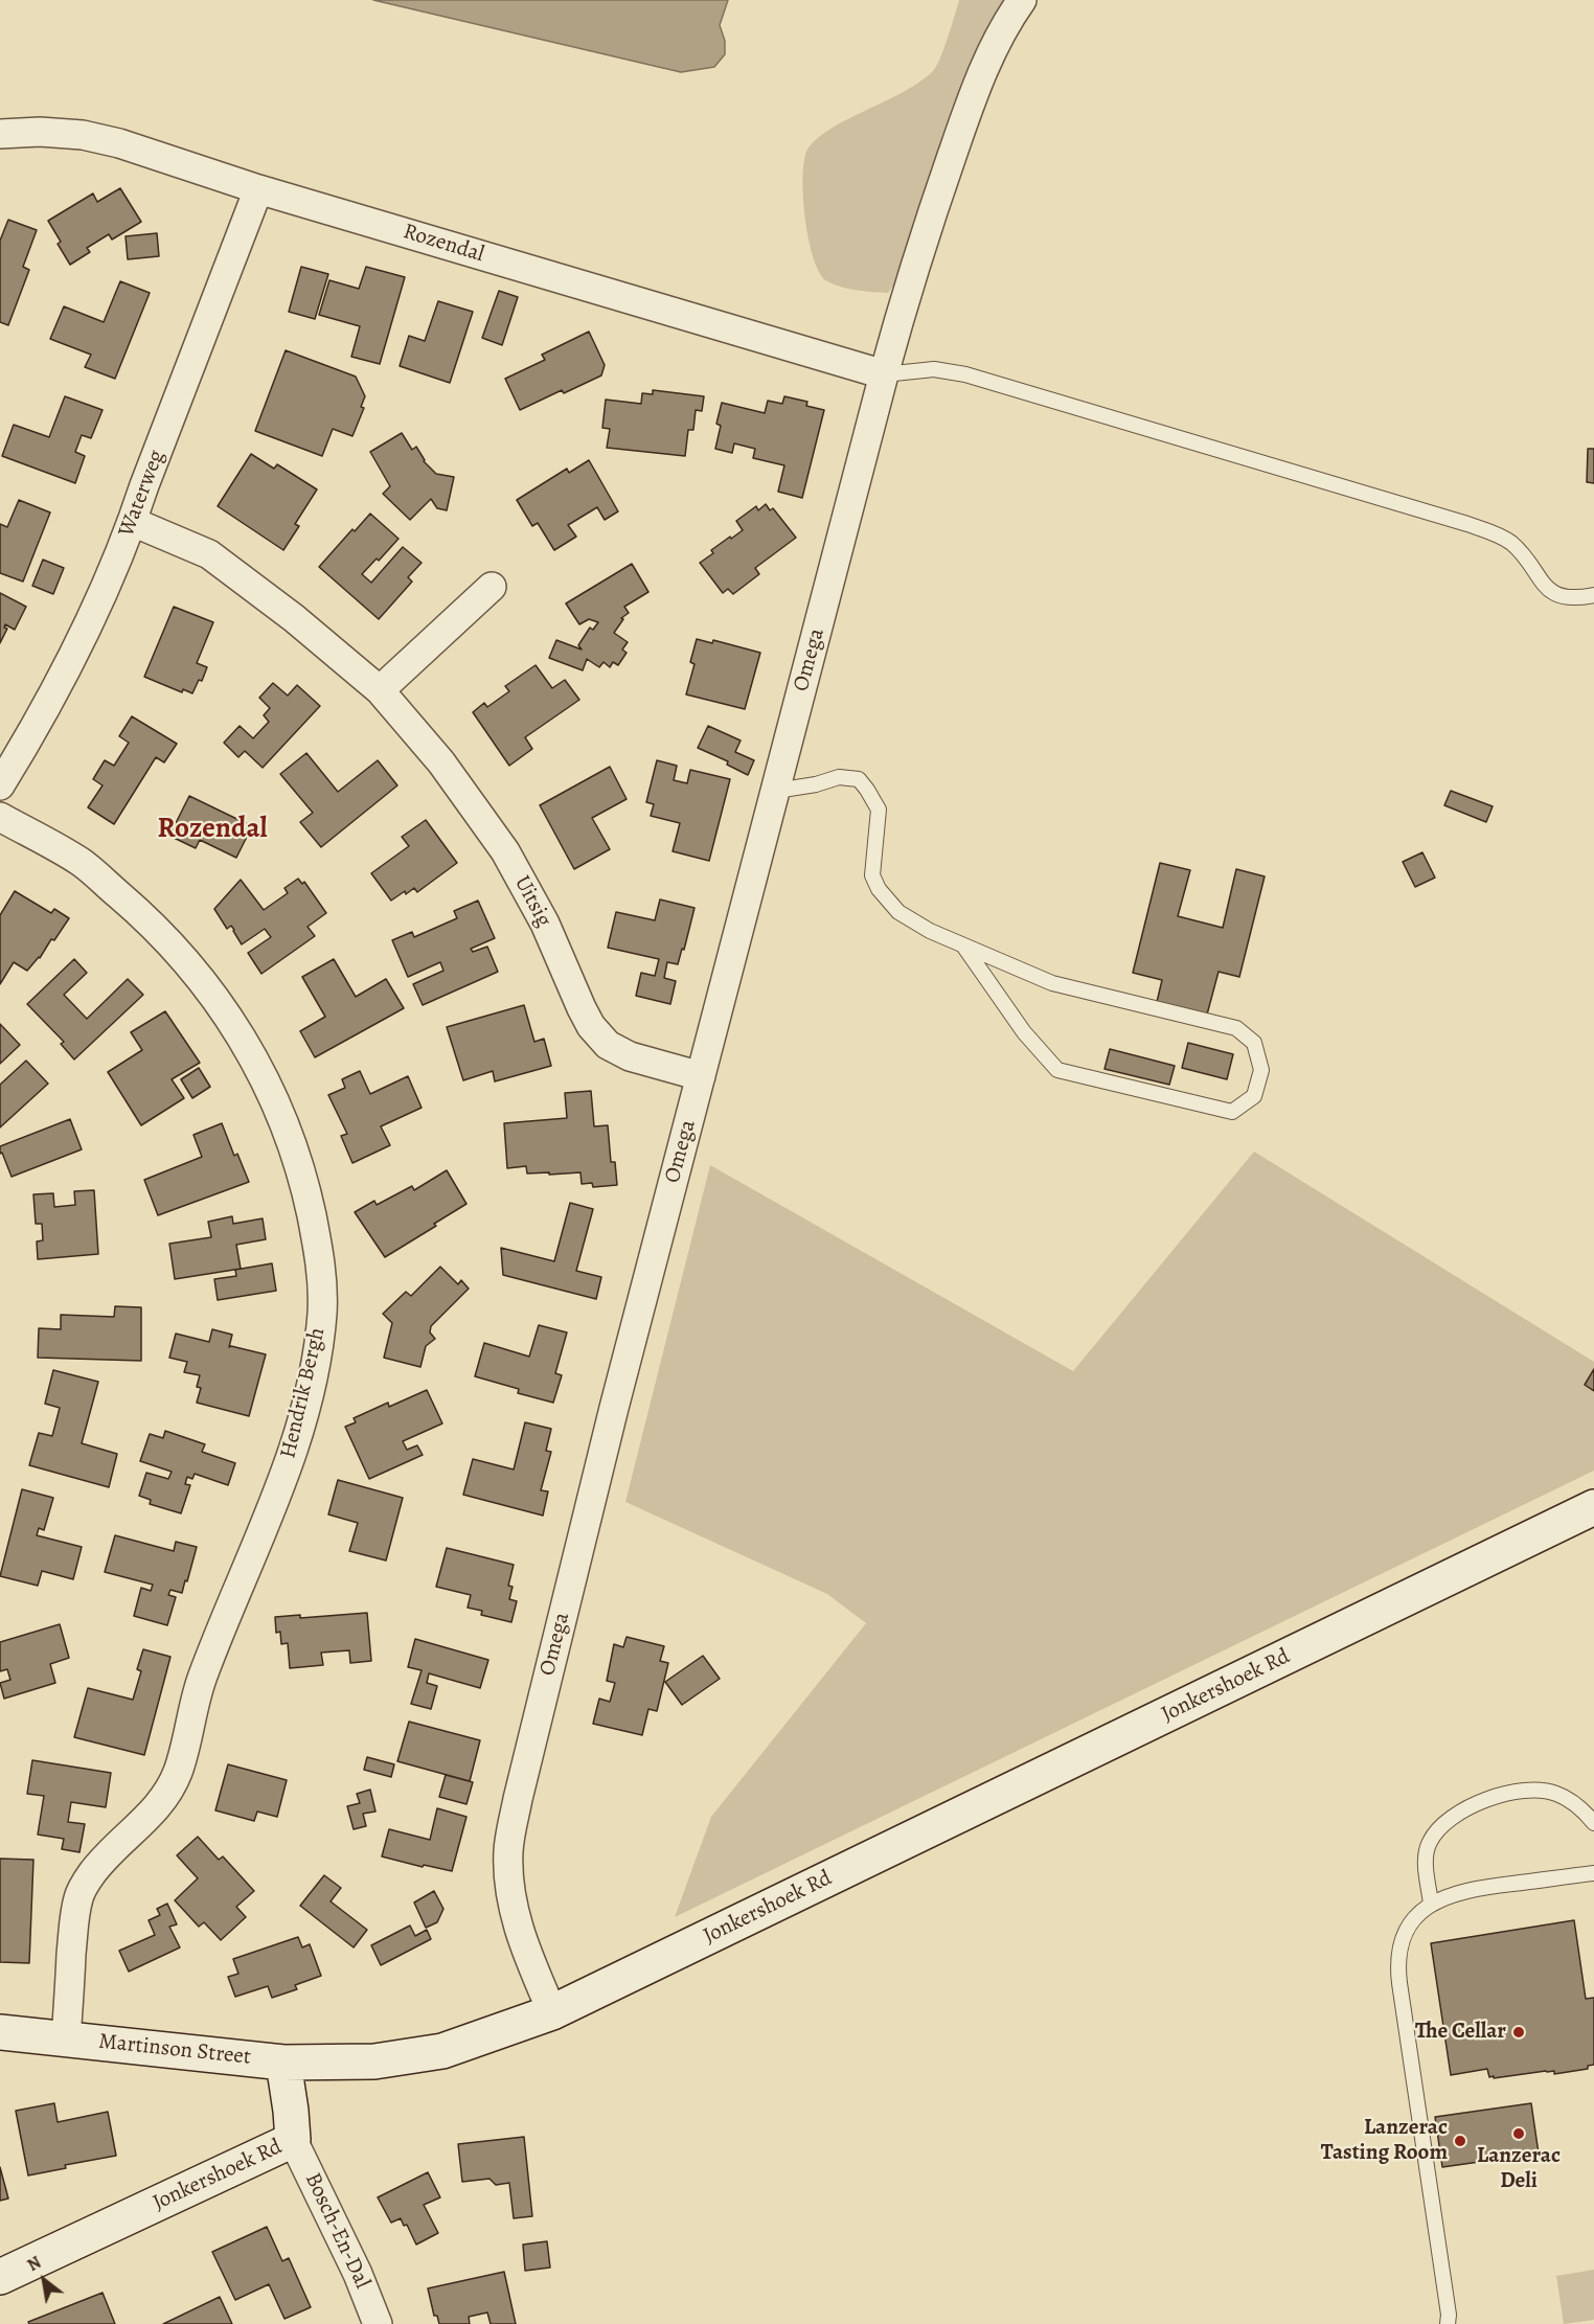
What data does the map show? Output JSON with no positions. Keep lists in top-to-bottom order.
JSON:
{
  "streets": {
    "street": [
      "Rozendal",
      "Waterweg",
      "Omega",
      "Uitsig",
      "Hendrik Bergh",
      "Jonkershoek Rd",
      "Martinson Street",
      "Bosch-En-Dal"
    ]
  },
  "crossings": [
    ["Rozendal", "Waterweg"],
    ["Rozendal", "Omega"],
    ["Waterweg", "Uitsig"],
    ["Omega", "Uitsig"],
    ["Omega", "Jonkershoek Rd"],
    ["Hendrik Bergh", "Martinson Street"],
    ["Jonkershoek Rd", "Martinson Street"],
    ["Jonkershoek Rd", "Bosch-En-Dal"]
  ],
  "districts": ["Rozendal"],
  "places": ["The Cellar", "Lanzerac Deli", "Lanzerac Tasting Room"],
  "north": "top left"
}
